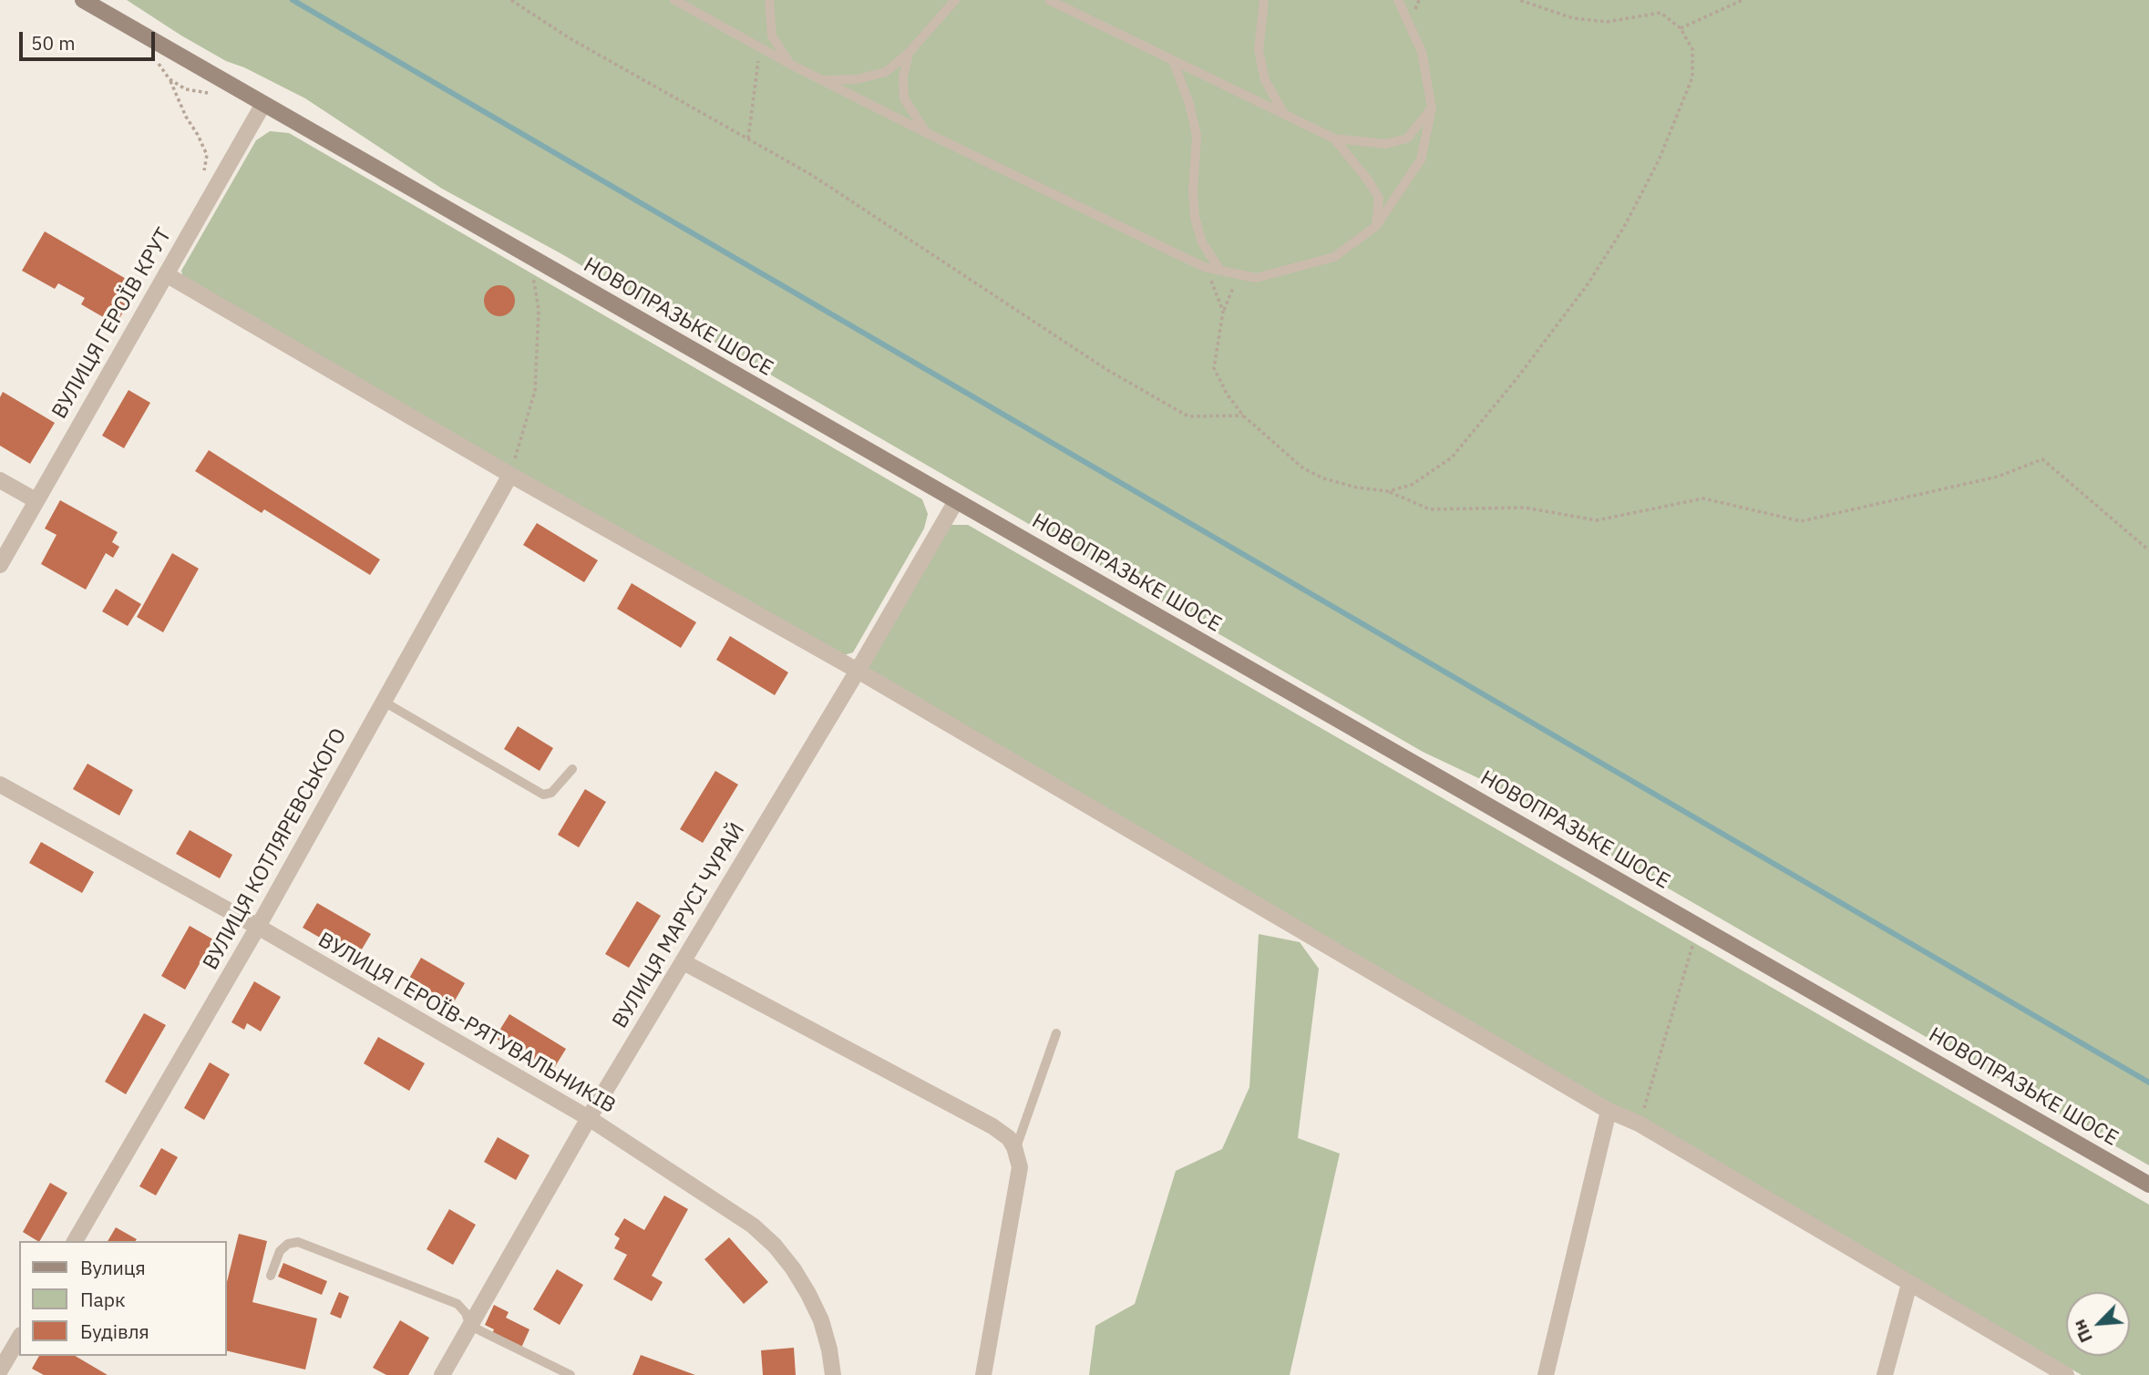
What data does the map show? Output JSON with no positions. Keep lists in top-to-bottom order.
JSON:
{
  "streets": {
    "main road": ["НОВОПРАЗЬКЕ ШОСЕ"],
    "street": [
      "ВУЛИЦЯ ГЕРОЇВ КРУТ",
      "ВУЛИЦЯ КОТЛЯРЕВСЬКОГО",
      "ВУЛИЦЯ МАРУСІ ЧУРАЙ",
      "ВУЛИЦЯ ГЕРОЇВ-РЯТУВАЛЬНИКІВ"
    ]
  },
  "crossings": [
    ["НОВОПРАЗЬКЕ ШОСЕ", "ВУЛИЦЯ ГЕРОЇВ КРУТ"],
    ["НОВОПРАЗЬКЕ ШОСЕ", "ВУЛИЦЯ МАРУСІ ЧУРАЙ"],
    ["ВУЛИЦЯ КОТЛЯРЕВСЬКОГО", "ВУЛИЦЯ ГЕРОЇВ-РЯТУВАЛЬНИКІВ"],
    ["ВУЛИЦЯ МАРУСІ ЧУРАЙ", "ВУЛИЦЯ ГЕРОЇВ-РЯТУВАЛЬНИКІВ"]
  ],
  "legend": ["Вулиця", "Парк", "Будівля"],
  "scale_bar": "50 m",
  "north": "bottom left"
}
